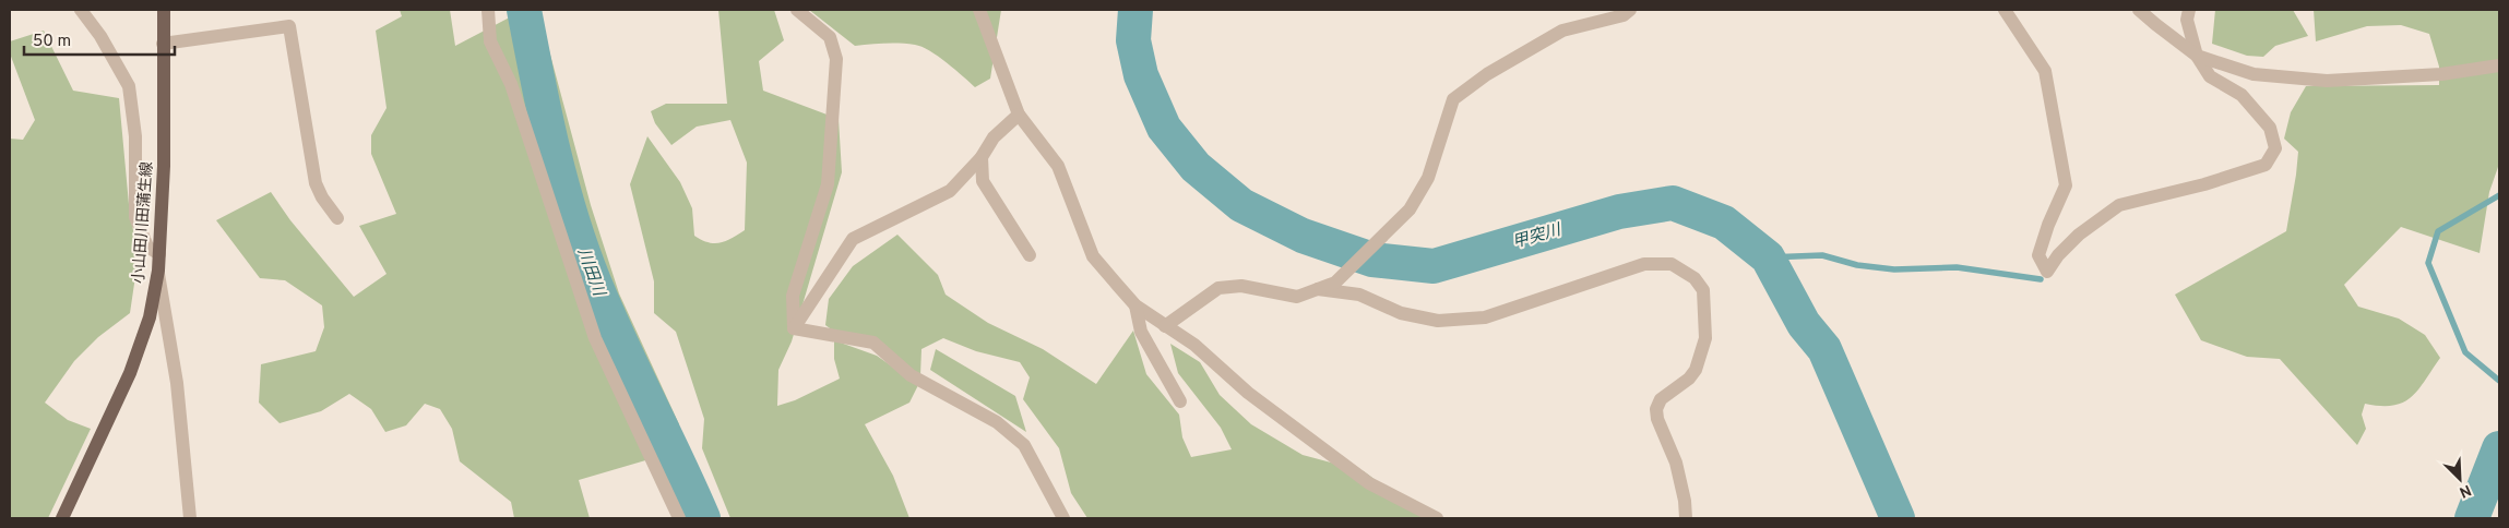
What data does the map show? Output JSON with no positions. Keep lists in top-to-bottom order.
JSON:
{
  "streets": {
    "main road": ["小山田川田蒲生線"]
  },
  "water": ["甲突川", "川田川"],
  "scale_bar": "50 m",
  "north": "bottom right"
}
